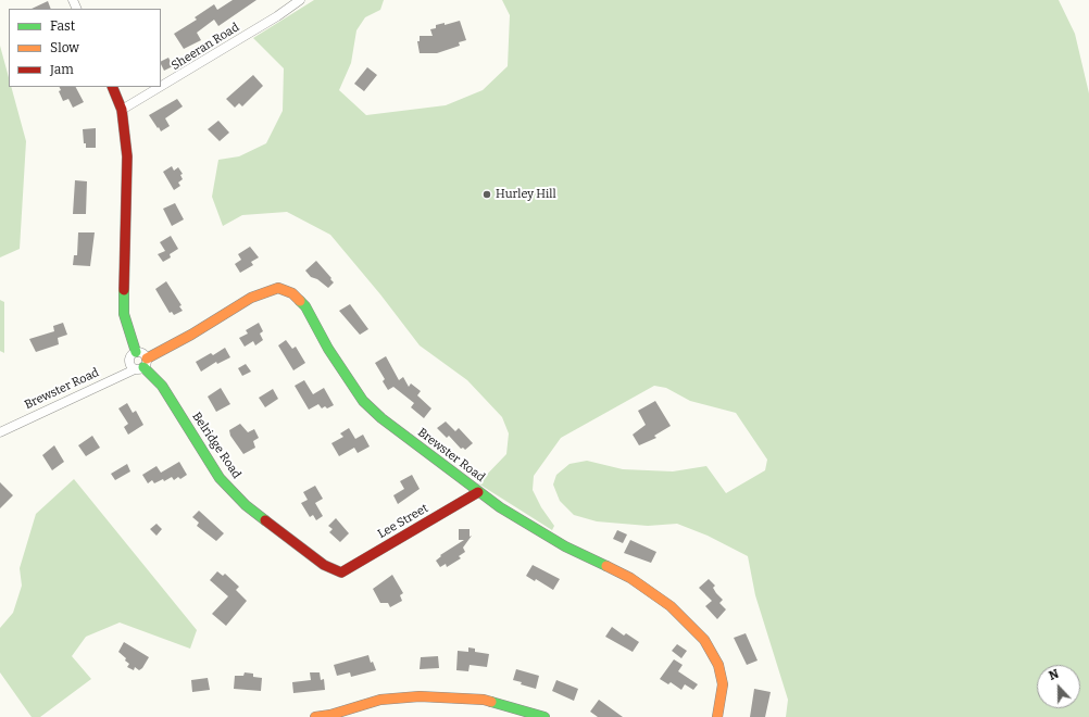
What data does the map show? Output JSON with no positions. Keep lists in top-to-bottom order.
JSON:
{
  "streets": {
    "street": [
      "Sheeran Road",
      "Brewster Road",
      "Belridge Road",
      "Lee Street"
    ]
  },
  "crossings": [
    ["Brewster Road", "Belridge Road"],
    ["Brewster Road", "Lee Street"],
    ["Belridge Road", "Lee Street"]
  ],
  "places": ["Hurley Hill"],
  "legend": ["Fast", "Slow", "Jam"],
  "north": "top"
}
